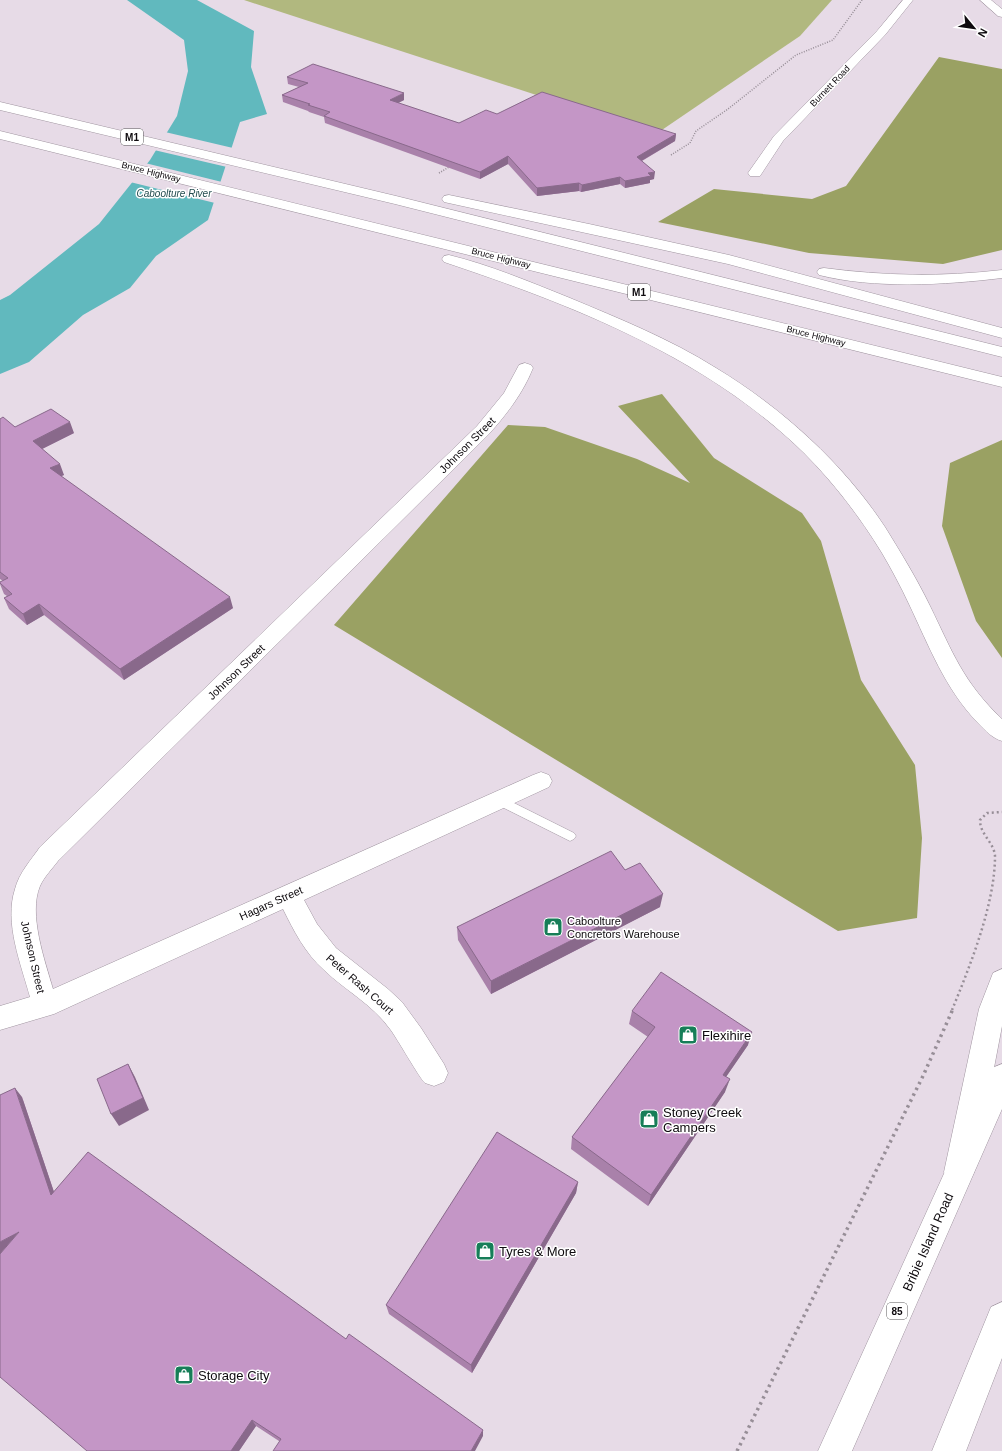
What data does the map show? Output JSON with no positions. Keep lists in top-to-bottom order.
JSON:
{
  "streets": {
    "main road": [
      "Burnett Road",
      "M1",
      "Bruce Highway",
      "Johnson Street",
      "Hagars Street",
      "Peter Rash Court",
      "Bribie Island Road",
      "85"
    ]
  },
  "crossings": [
    ["Johnson Street", "Hagars Street"],
    ["Hagars Street", "Peter Rash Court"]
  ],
  "water": ["Caboolture River"],
  "places": {
    "shop": [
      "Caboolture Concretors Warehouse",
      "Flexihire",
      "Stoney Creek Campers",
      "Tyres & More",
      "Storage City"
    ]
  },
  "north": "bottom right"
}
